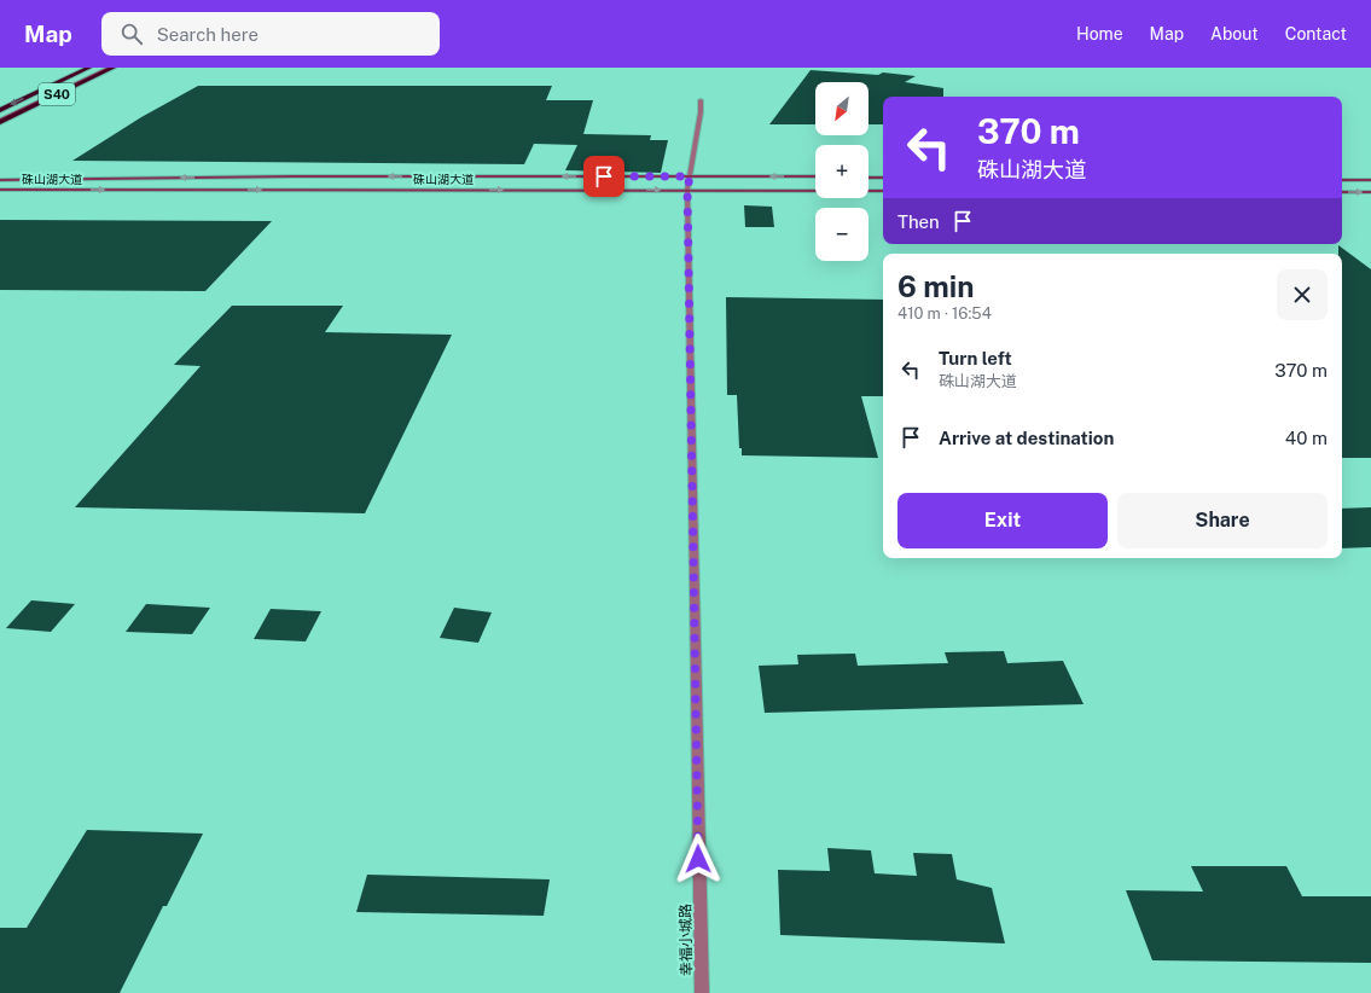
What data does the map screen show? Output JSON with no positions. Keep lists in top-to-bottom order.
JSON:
{
  "streets": {
    "highway": ["S40"],
    "main road": ["硃山湖大道"],
    "street": ["幸福小城路"]
  },
  "crossings": [
    ["硃山湖大道", "幸福小城路"]
  ],
  "north": "bottom left",
  "page": {
    "header": "Map",
    "search": "Search here",
    "nav": [
      "Home",
      "Map",
      "About",
      "Contact"
    ],
    "map_buttons": ["+", "−"],
    "turn": ["370 m", "硃山湖大道"],
    "then": "Then",
    "heading": ["6 min", "410 m · 16:54"],
    "list": [
      {
        "name": "Turn left",
        "note": "硃山湖大道",
        "value": "370 m"
      },
      {
        "name": "Arrive at destination",
        "value": "40 m"
      }
    ],
    "buttons": ["Exit", "Share"]
  }
}
